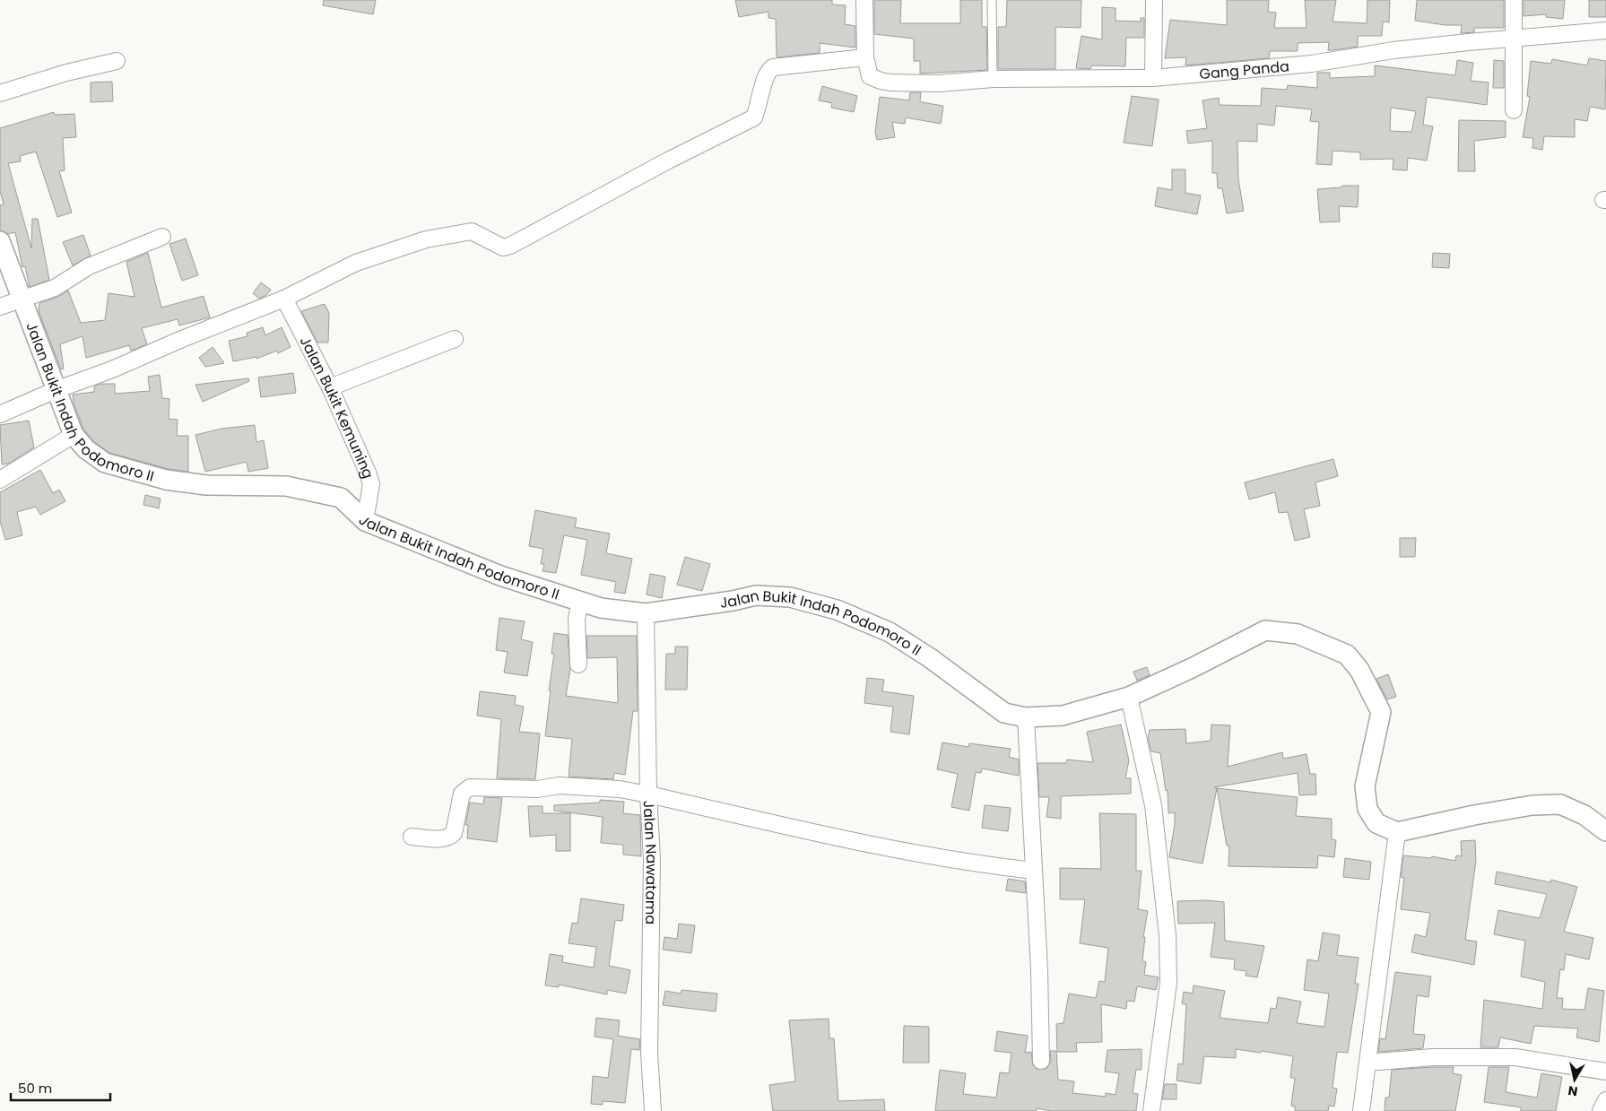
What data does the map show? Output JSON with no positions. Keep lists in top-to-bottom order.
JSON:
{
  "streets": {
    "street": [
      "Gang Panda",
      "Jalan Bukit Indah Podomoro II",
      "Jalan Bukit Kemuning",
      "Jalan Nawatama"
    ]
  },
  "crossings": [
    ["Jalan Bukit Indah Podomoro II", "Jalan Bukit Kemuning"],
    ["Jalan Bukit Indah Podomoro II", "Jalan Nawatama"]
  ],
  "scale_bar": "50 m",
  "north": "bottom"
}
